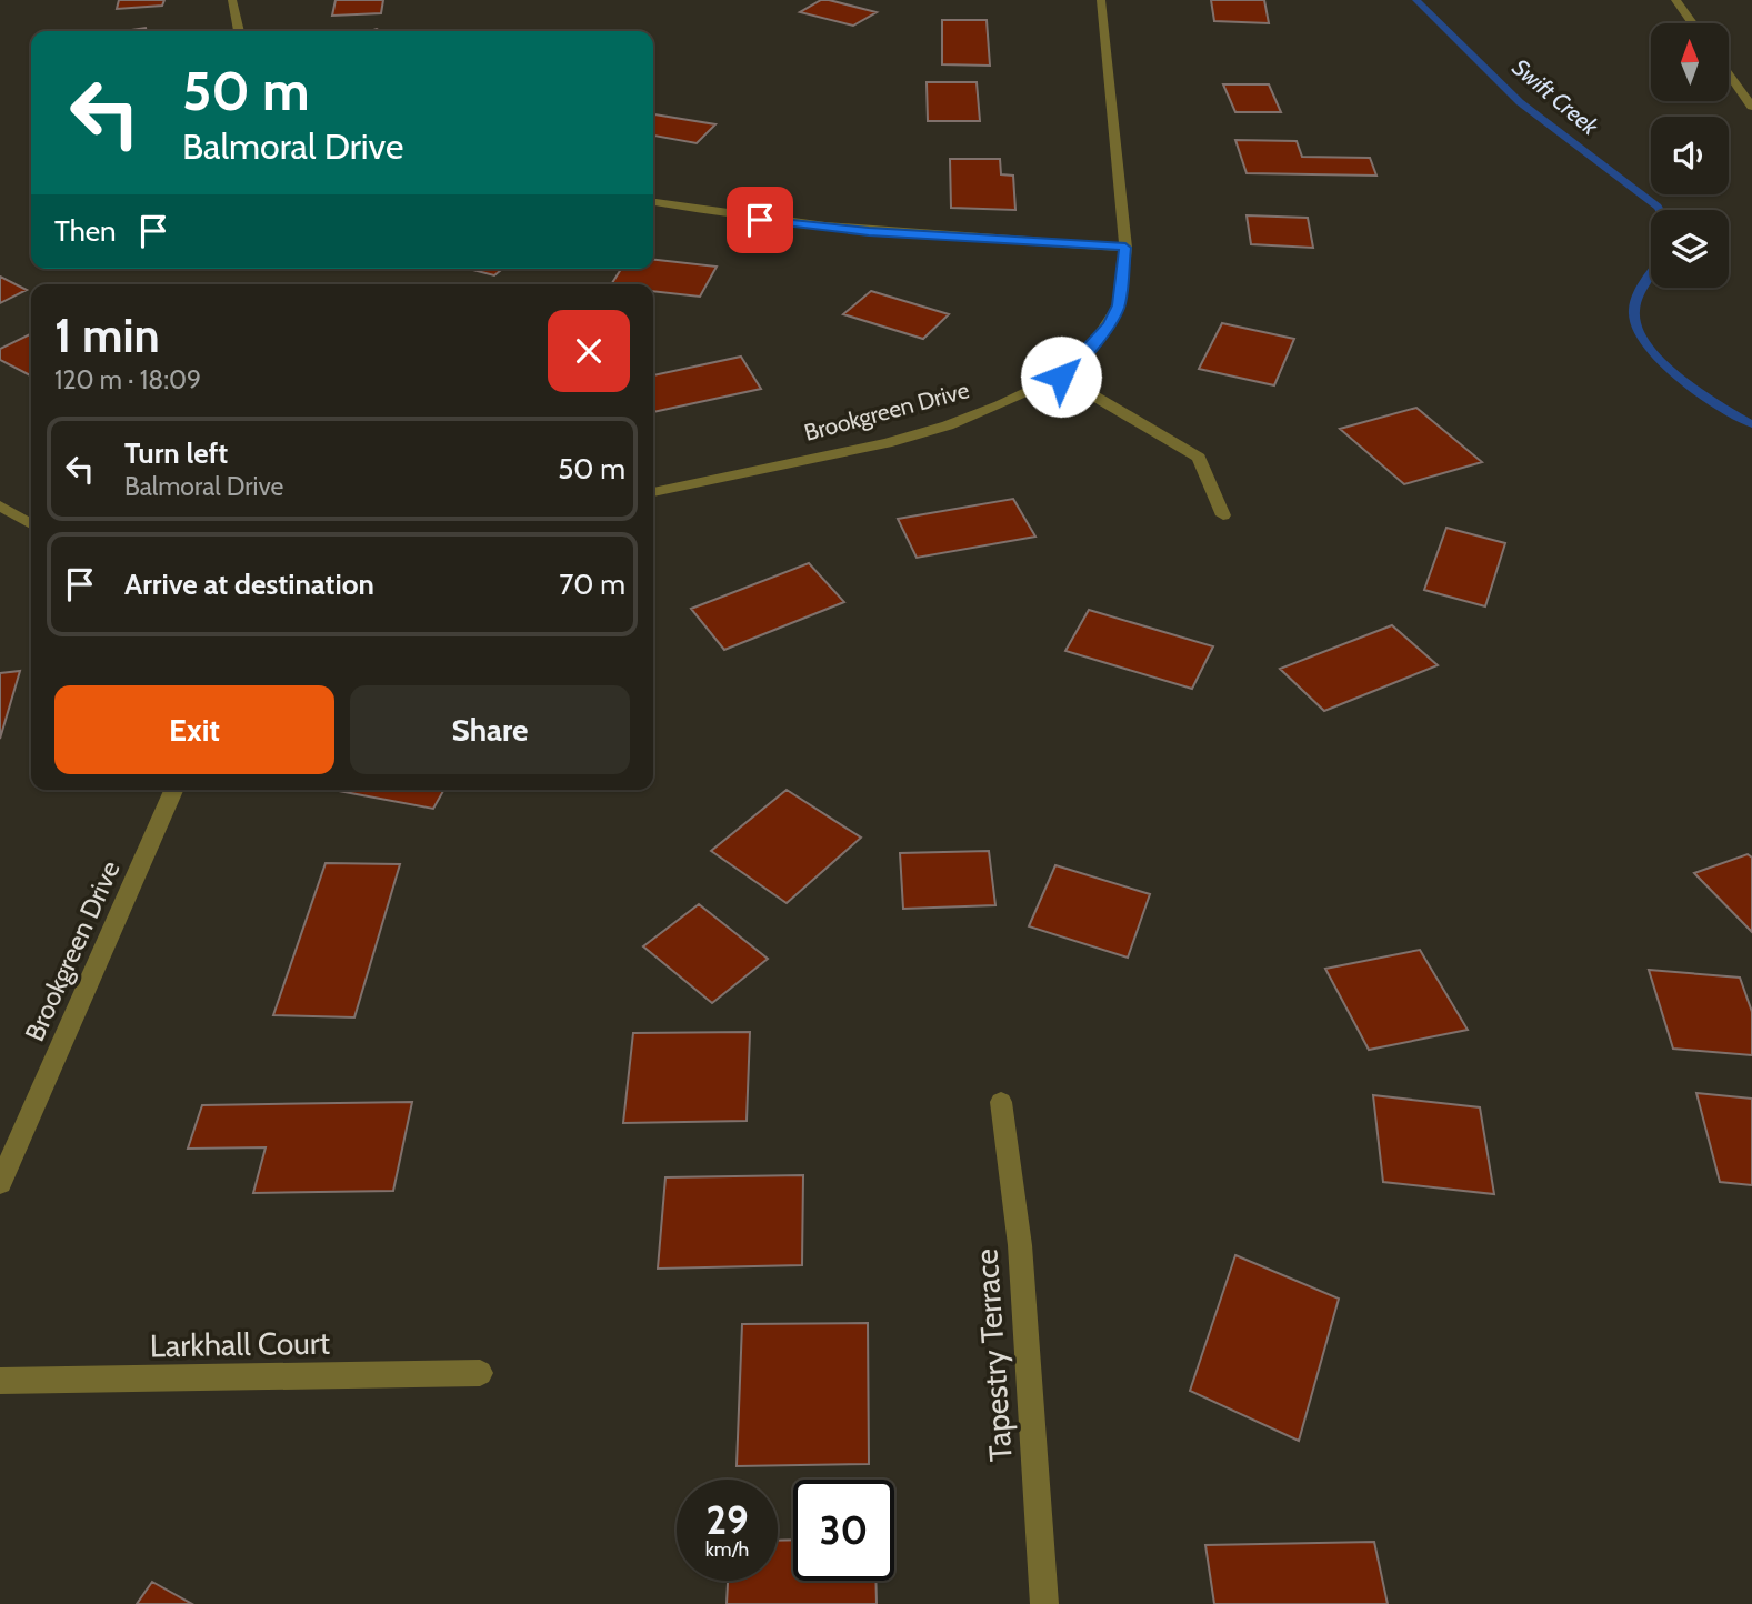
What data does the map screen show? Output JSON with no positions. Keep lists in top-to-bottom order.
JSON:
{
  "streets": {
    "street": ["Brookgreen Drive", "Larkhall Court", "Tapestry Terrace"]
  },
  "water": ["Swift Creek"],
  "north": "top",
  "page": {
    "turn": ["50 m", "Balmoral Drive"],
    "then": "Then",
    "heading": ["1 min", "120 m · 18:09"],
    "list": [
      {
        "name": "Turn left",
        "note": "Balmoral Drive",
        "value": "50 m"
      },
      {
        "name": "Arrive at destination",
        "value": "70 m"
      }
    ],
    "buttons": ["Exit", "Share"],
    "speed": "29 km/h",
    "limit": "30"
  }
}
